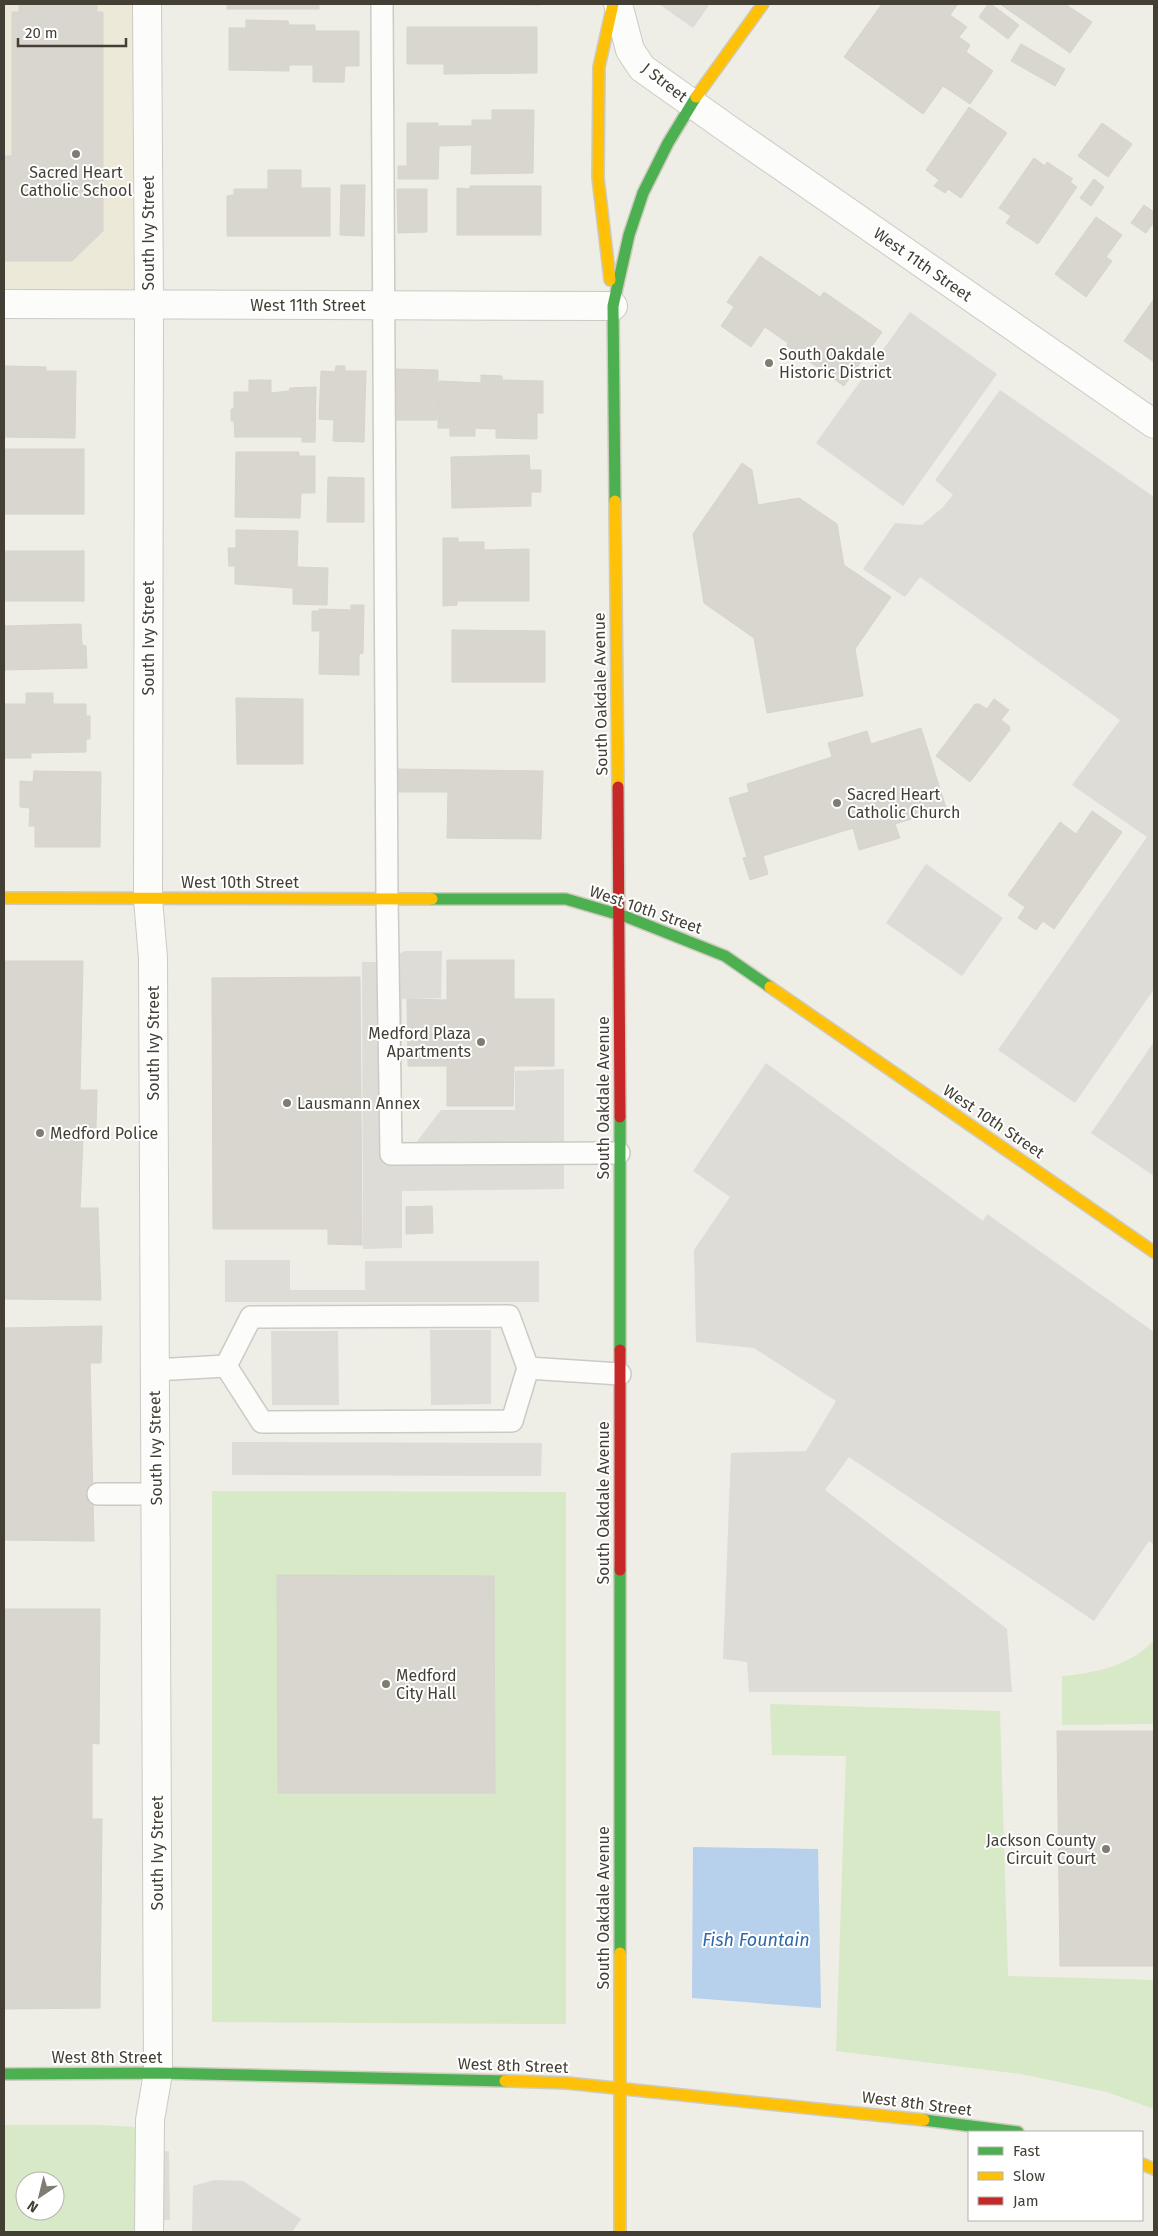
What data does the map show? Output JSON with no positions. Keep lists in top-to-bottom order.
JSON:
{
  "streets": {
    "street": [
      "J Street",
      "South Ivy Street",
      "West 11th Street",
      "South Oakdale Avenue",
      "West 10th Street",
      "West 8th Street"
    ]
  },
  "crossings": [
    ["J Street", "West 11th Street"],
    ["J Street", "South Oakdale Avenue"],
    ["South Ivy Street", "West 11th Street"],
    ["South Ivy Street", "West 10th Street"],
    ["South Ivy Street", "West 8th Street"],
    ["West 11th Street", "South Oakdale Avenue"],
    ["South Oakdale Avenue", "West 10th Street"],
    ["South Oakdale Avenue", "West 8th Street"]
  ],
  "water": ["Fish Fountain"],
  "places": [
    "Sacred Heart Catholic School",
    "South Oakdale Historic District",
    "Sacred Heart Catholic Church",
    "Medford Plaza Apartments",
    "Lausmann Annex",
    "Medford Police",
    "Medford City Hall",
    "Jackson County Circuit Court"
  ],
  "legend": ["Fast", "Slow", "Jam"],
  "scale_bar": "20 m",
  "north": "bottom left"
}
